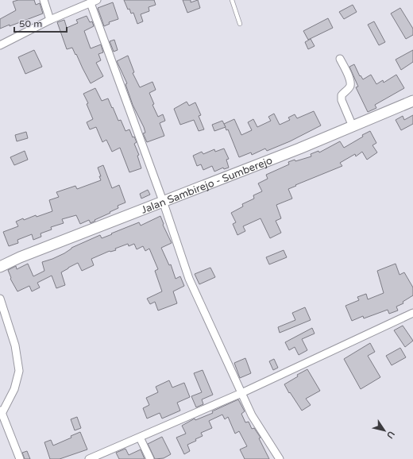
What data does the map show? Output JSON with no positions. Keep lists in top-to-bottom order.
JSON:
{
  "streets": {
    "main road": ["Jalan Sambirejo - Sumberejo"]
  },
  "scale_bar": "50 m",
  "north": "bottom right"
}
